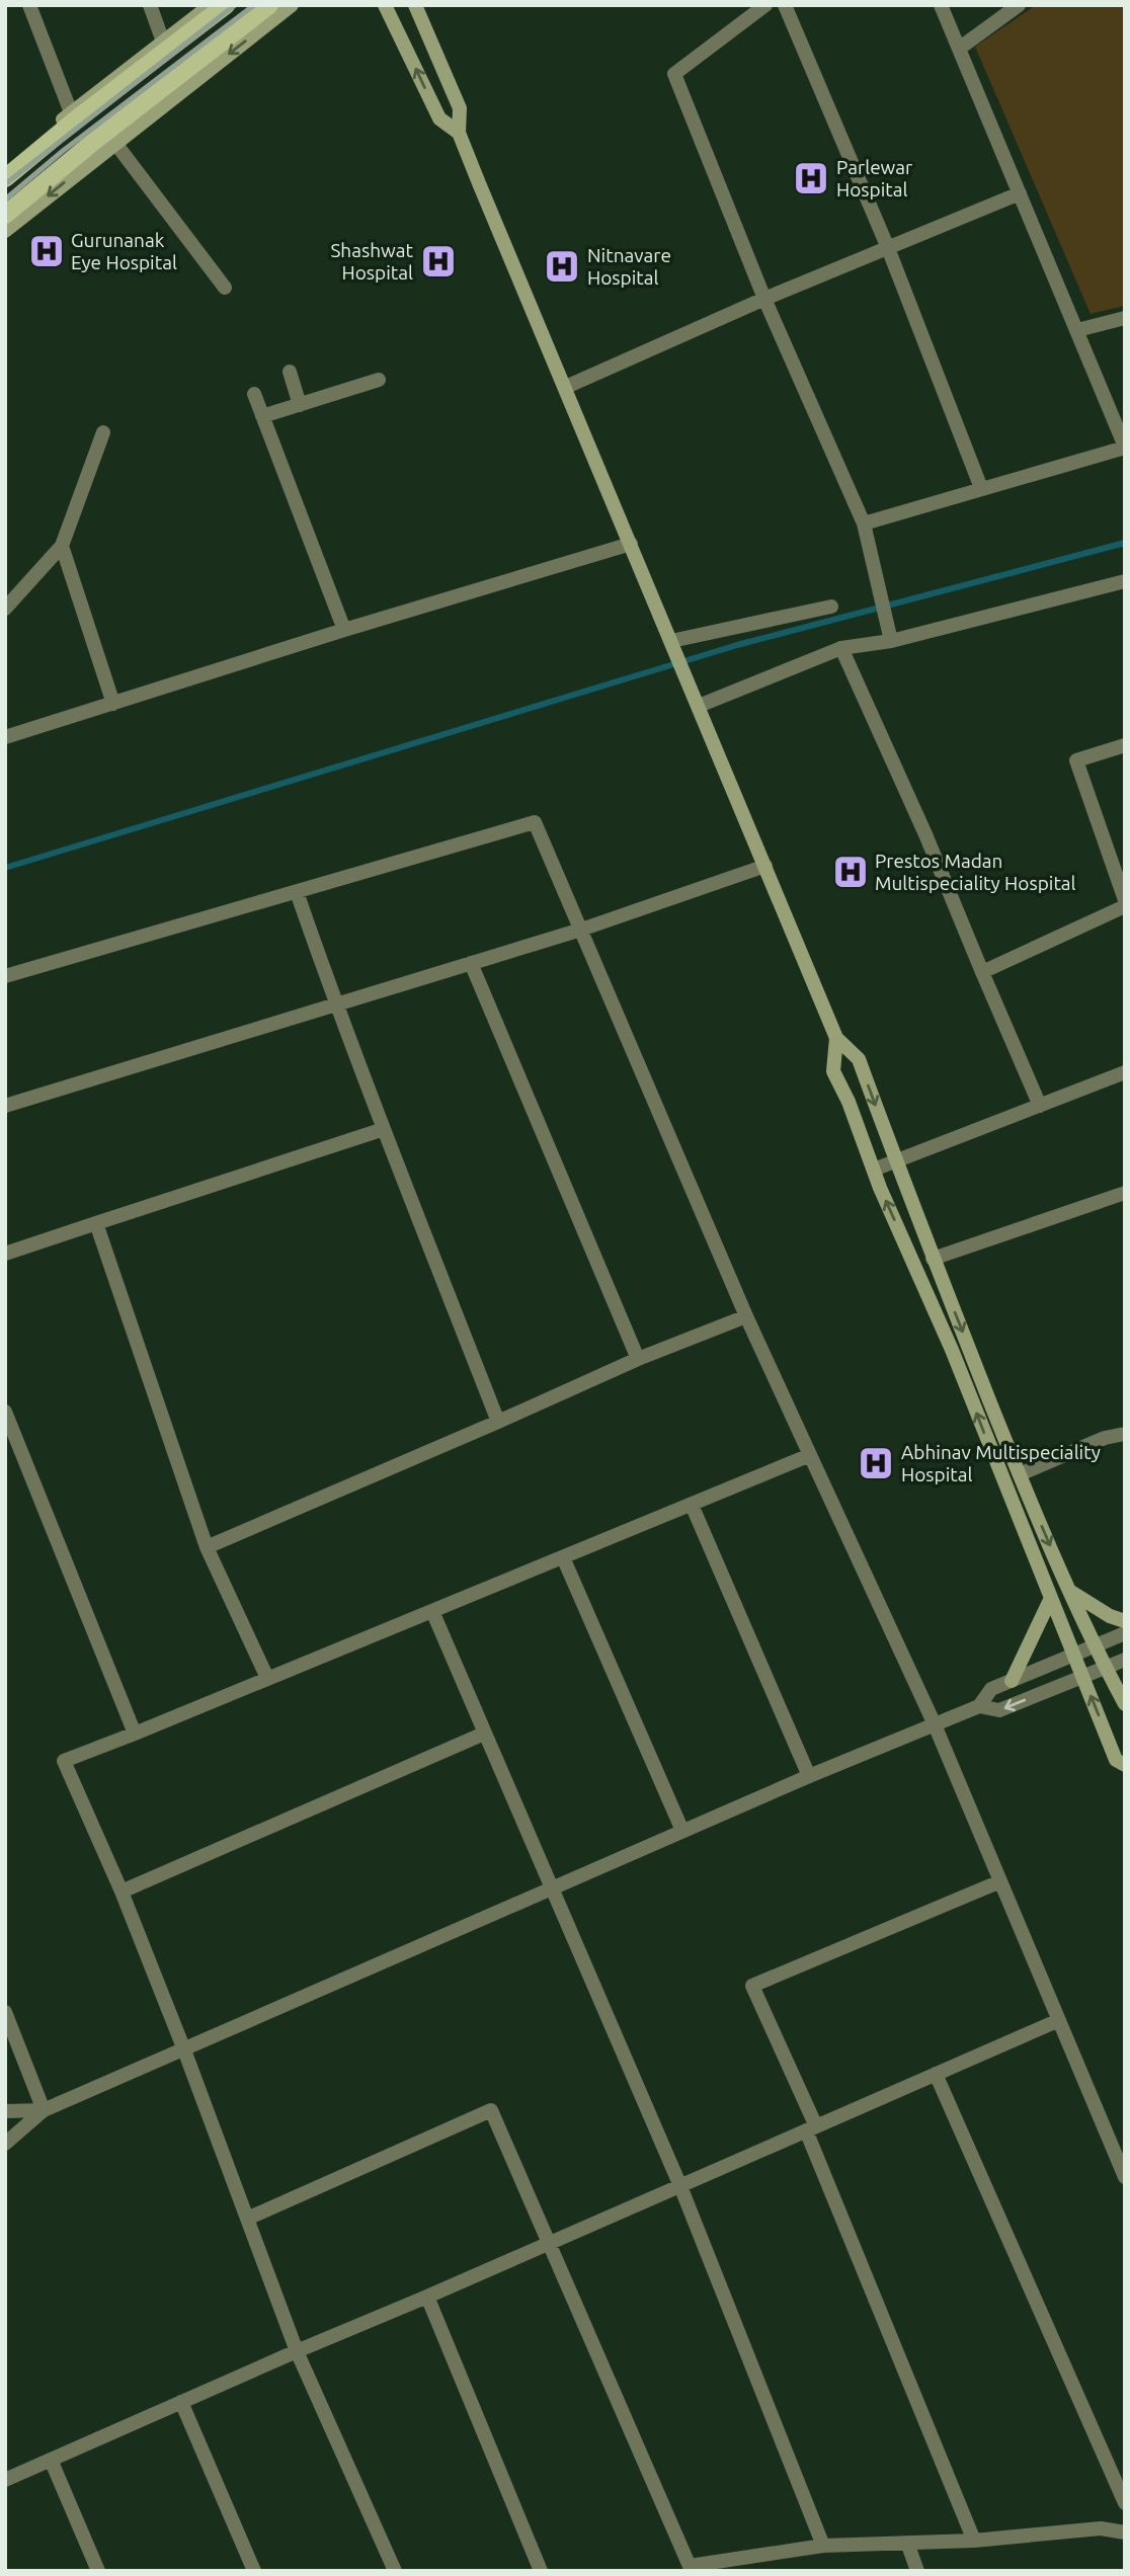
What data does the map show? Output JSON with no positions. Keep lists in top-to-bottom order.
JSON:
{
  "places": {
    "hospital": [
      "Parlewar Hospital",
      "Gurunanak Eye Hospital",
      "Shashwat Hospital",
      "Nitnavare Hospital",
      "Prestos Madan Multispeciality Hospital",
      "Abhinav Multispeciality Hospital"
    ]
  }
}
